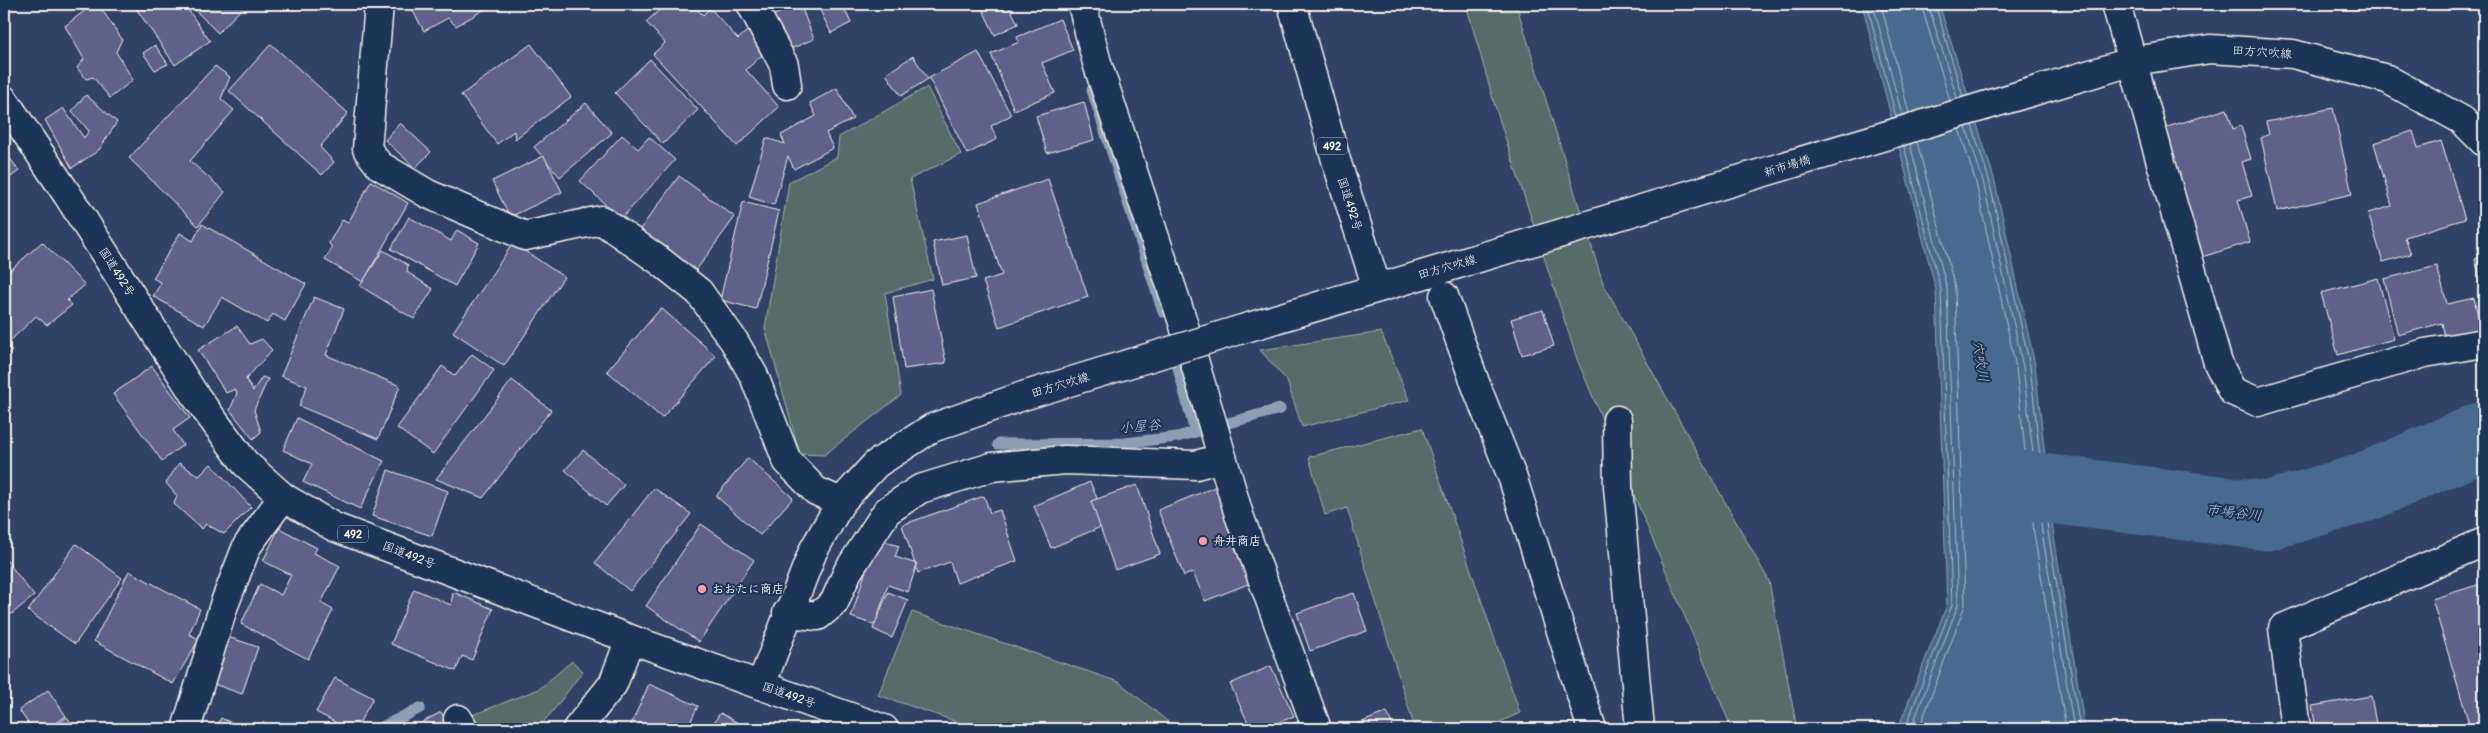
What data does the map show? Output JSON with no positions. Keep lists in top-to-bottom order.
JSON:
{
  "streets": {
    "main road": [
      "田方穴吹線",
      "492",
      "新市場橋",
      "国道492号"
    ]
  },
  "crossings": [
    ["田方穴吹線", "新市場橋"],
    ["田方穴吹線", "国道492号"]
  ],
  "water": ["穴吹川", "小屋谷", "市場谷川"],
  "places": ["舟井商店", "おおたに商店"]
}
